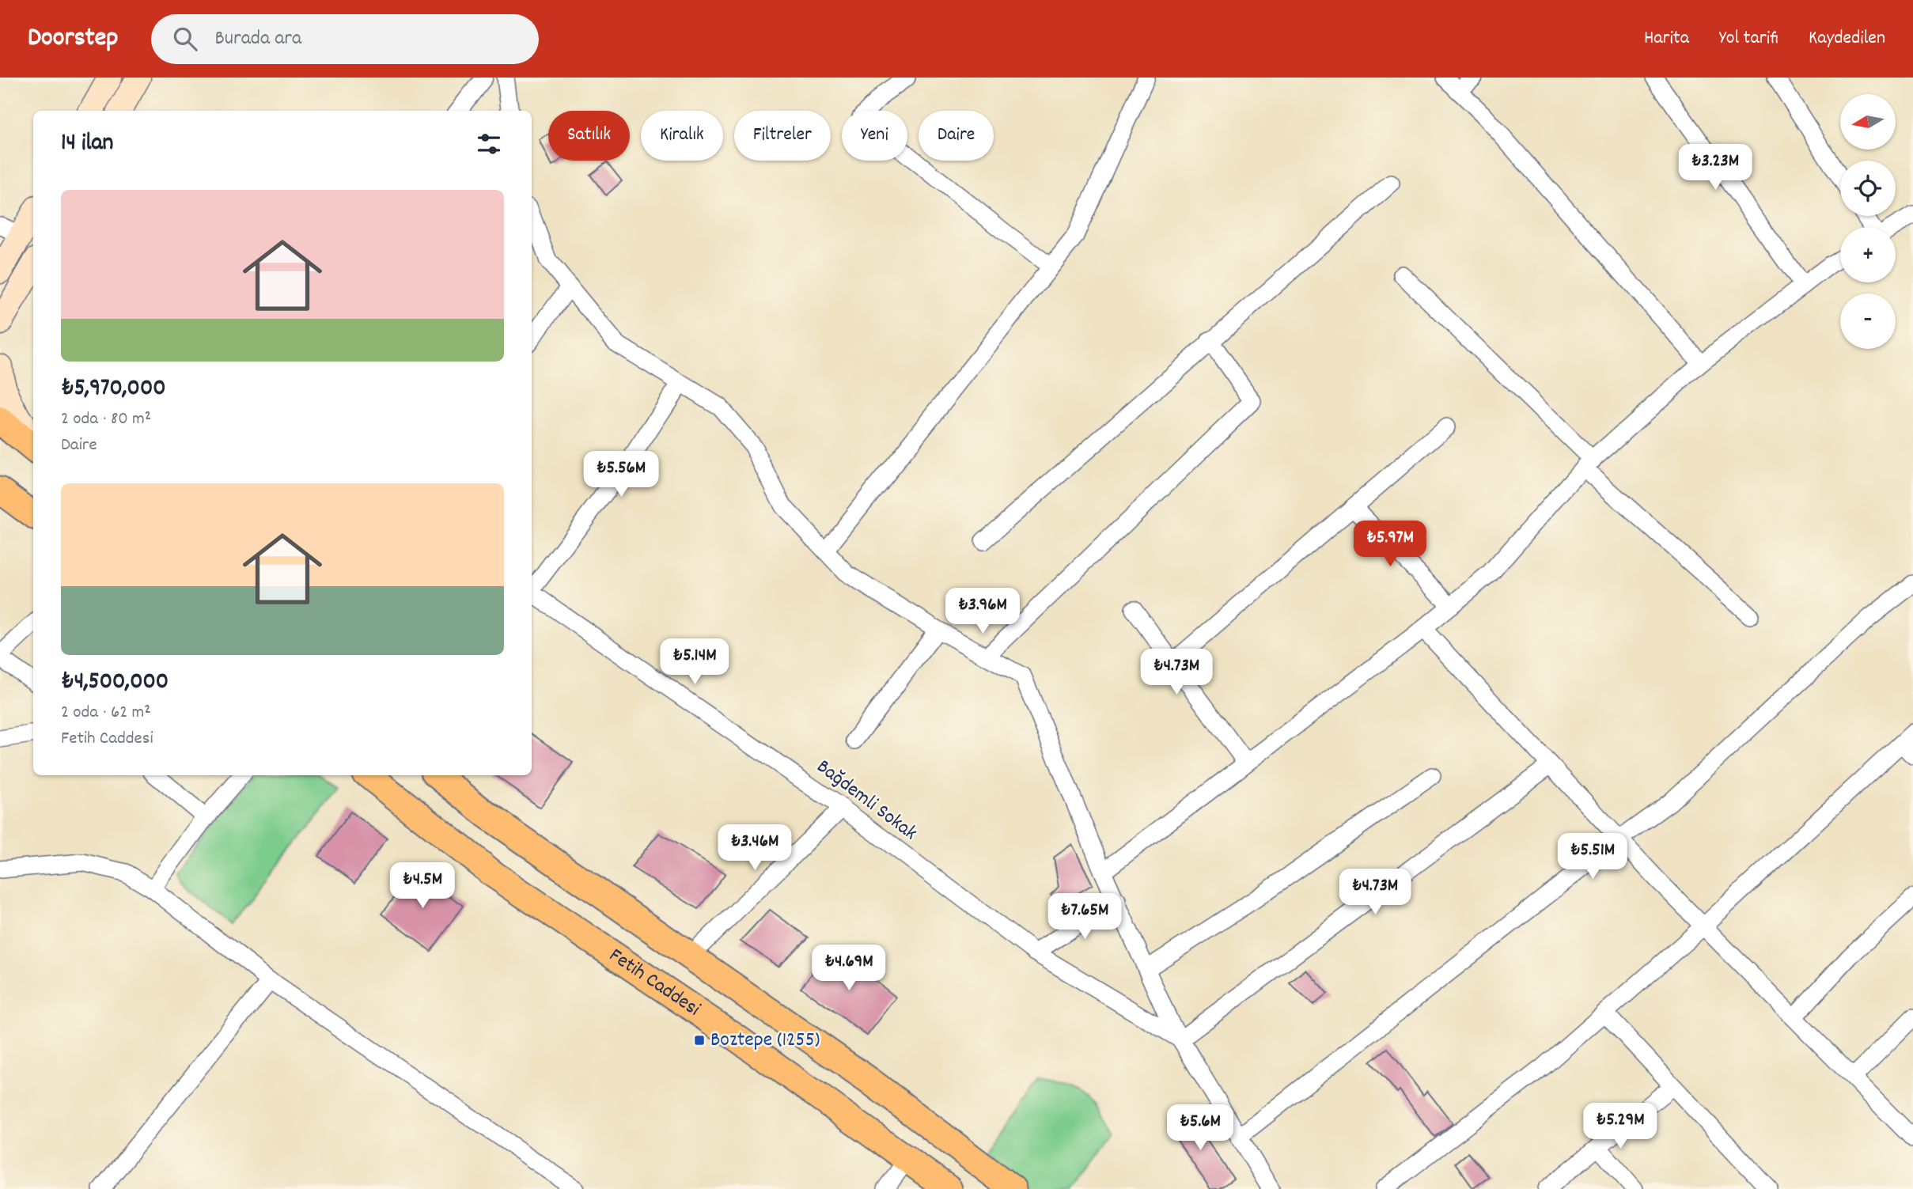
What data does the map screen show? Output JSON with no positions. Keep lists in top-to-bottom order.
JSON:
{
  "streets": {
    "main road": ["Fetih Caddesi"],
    "street": ["Bağdemli Sokak"]
  },
  "places": {
    "transit": ["Boztepe (1255)"]
  },
  "north": "left",
  "page": {
    "header": "Doorstep",
    "search": "Burada ara",
    "nav": ["Harita", "Yol tarifi", "Kaydedilen"],
    "map_buttons": ["+", "−"],
    "chip": [
      "Satılık",
      "Kiralık",
      "Filtreler",
      "Yeni",
      "Daire"
    ],
    "heading": "14 ilan",
    "price": [
      "₺3.23M",
      "₺5.56M",
      "₺5.97M",
      "₺3.96M",
      "₺5.14M",
      "₺4.73M",
      "₺3.46M",
      "₺5.51M",
      "₺4.5M",
      "₺4.73M",
      "₺7.65M",
      "₺4.69M",
      "₺5.29M",
      "₺5.6M"
    ],
    "list": [
      {
        "name": "₺5,970,000",
        "note": "2 oda · 80 m² · Daire"
      },
      {
        "name": "₺4,500,000",
        "note": "2 oda · 62 m² · Fetih Caddesi"
      }
    ]
  }
}
